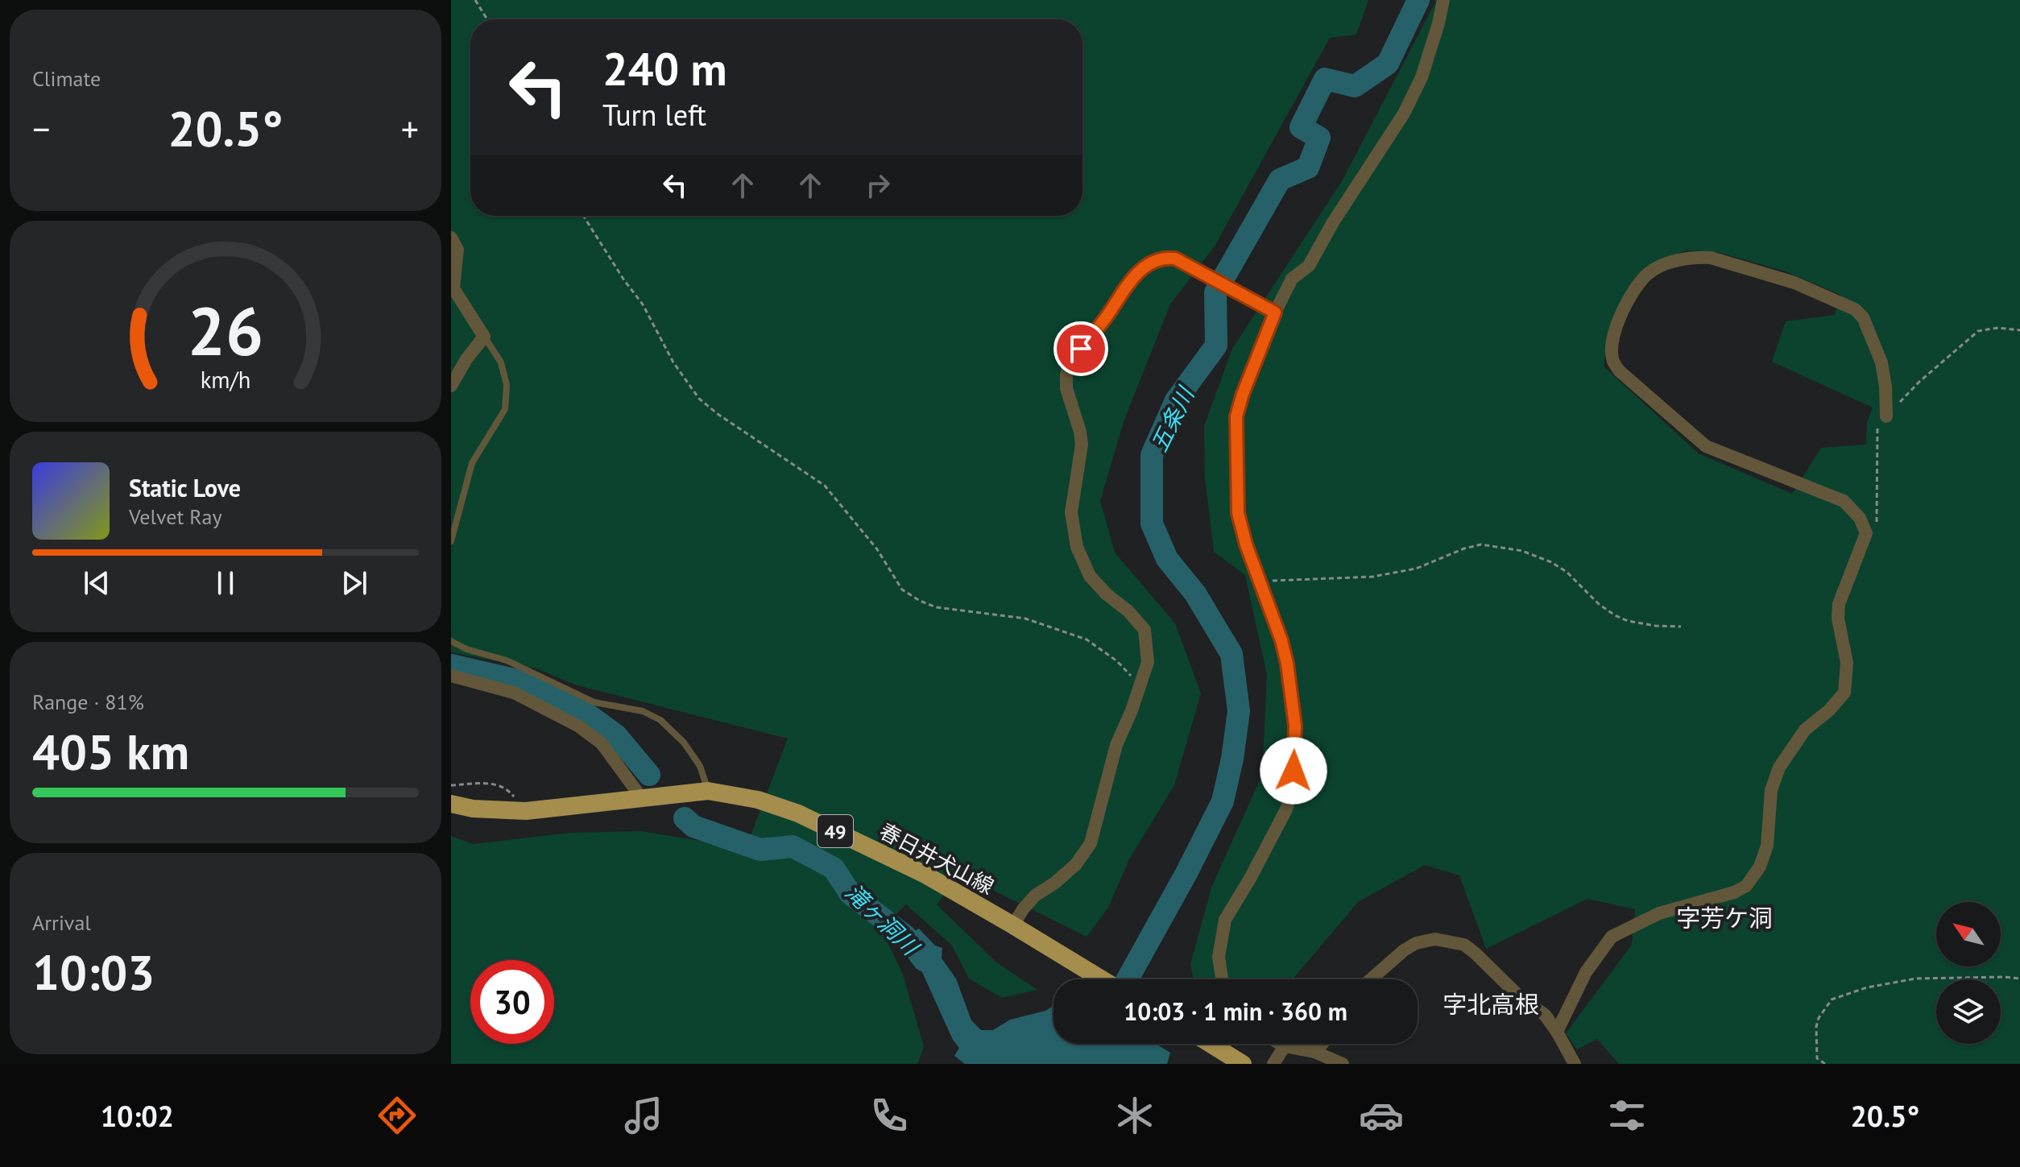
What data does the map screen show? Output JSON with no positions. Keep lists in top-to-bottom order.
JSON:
{
  "streets": {
    "main road": ["49", "春日井犬山線"]
  },
  "districts": ["字芳ケ洞", "字北高根"],
  "water": ["五条川", "滝ヶ洞川"],
  "north": "top left",
  "page": {
    "tile": [
      "Climate",
      ["Range · 81%", "405 km"],
      ["Arrival", "10:03"]
    ],
    "turn": ["240 m", "Turn left"],
    "heat": ["−", "20.5°", "+"],
    "song": ["Static Love", "Velvet Ray"],
    "limit": "30",
    "trip": "10:03 · 1 min · 360 m",
    "tabs": ["10:02", "20.5°"],
    "gauge": ["26", "km/h"]
  }
}
